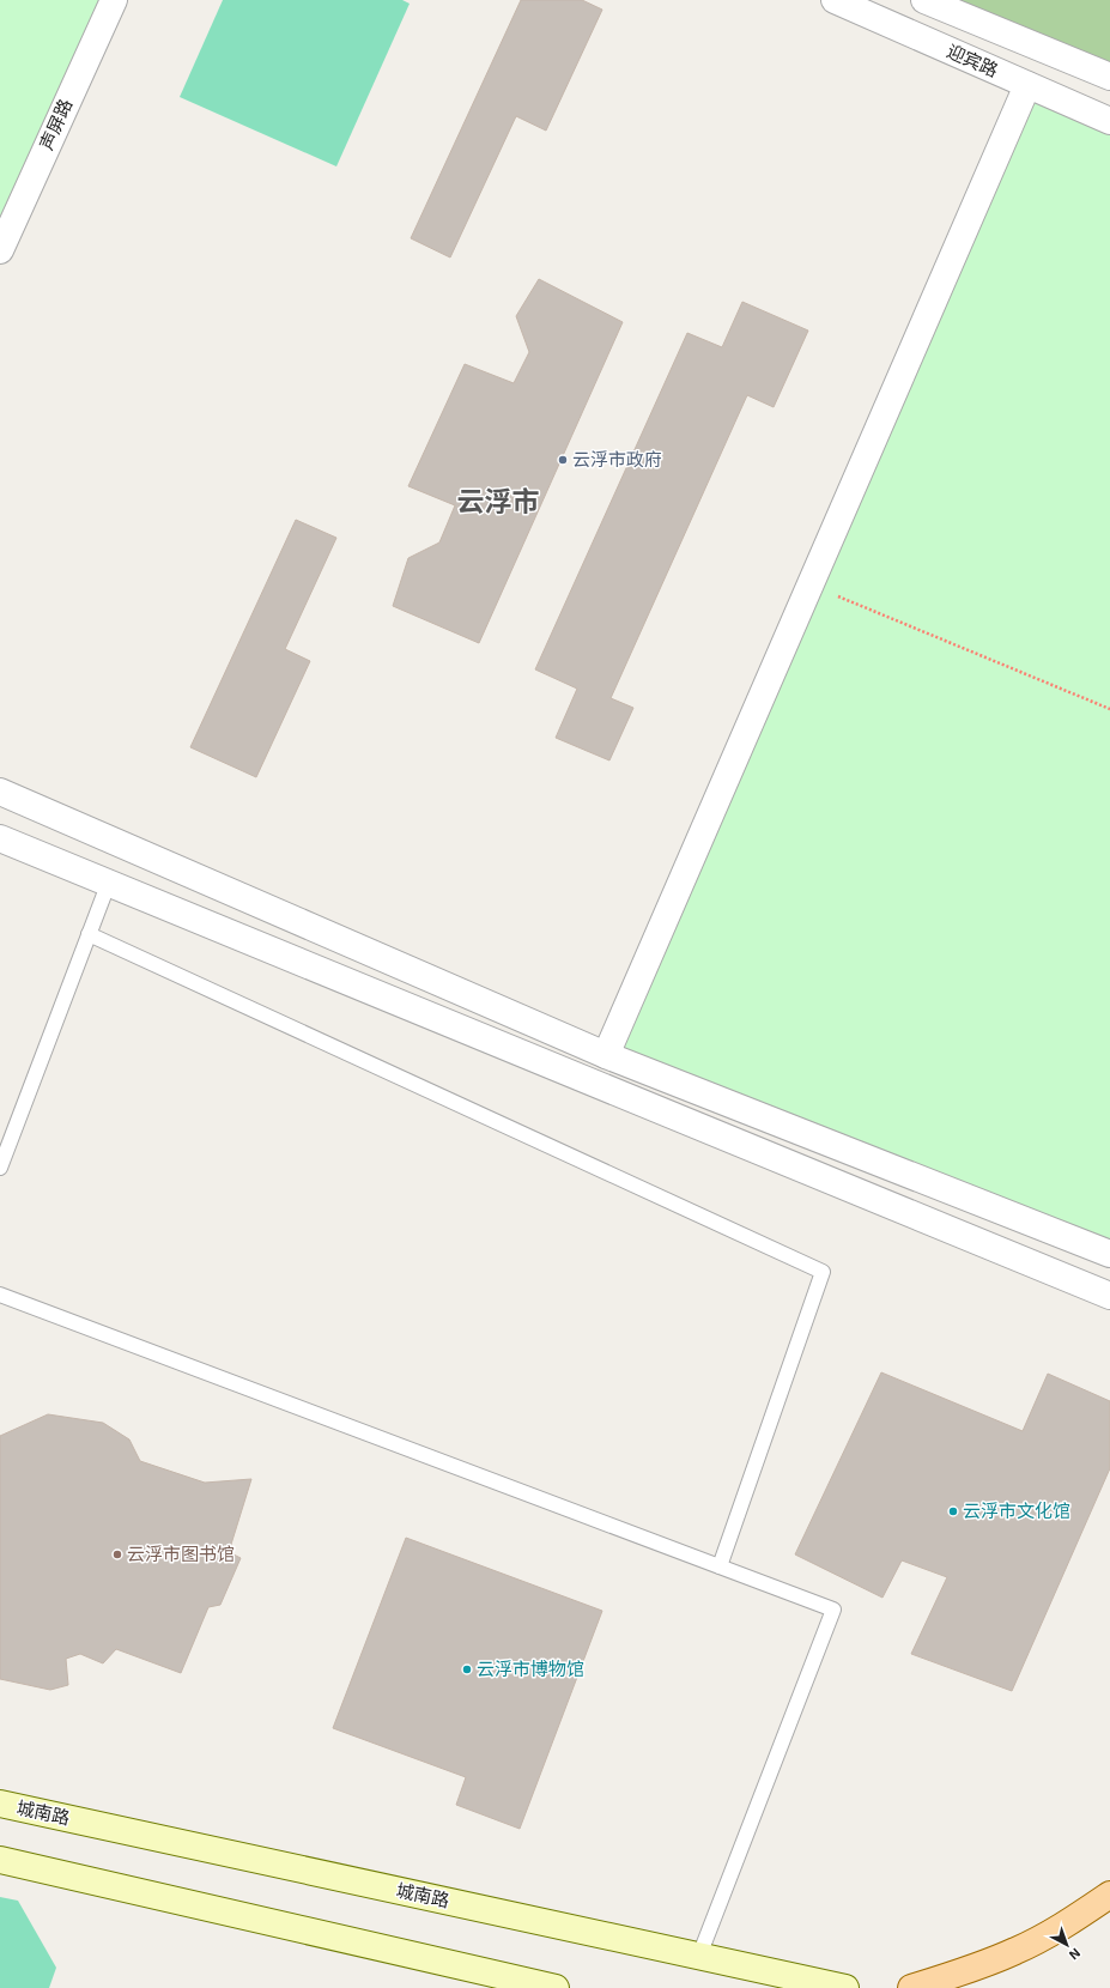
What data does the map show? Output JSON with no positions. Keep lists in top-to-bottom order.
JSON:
{
  "streets": {
    "main road": ["城南路"],
    "street": ["迎宾路", "声屏路"]
  },
  "districts": ["云浮市"],
  "places": [
    "云浮市政府",
    "云浮市文化馆",
    "云浮市图书馆",
    "云浮市博物馆"
  ],
  "north": "bottom right"
}
